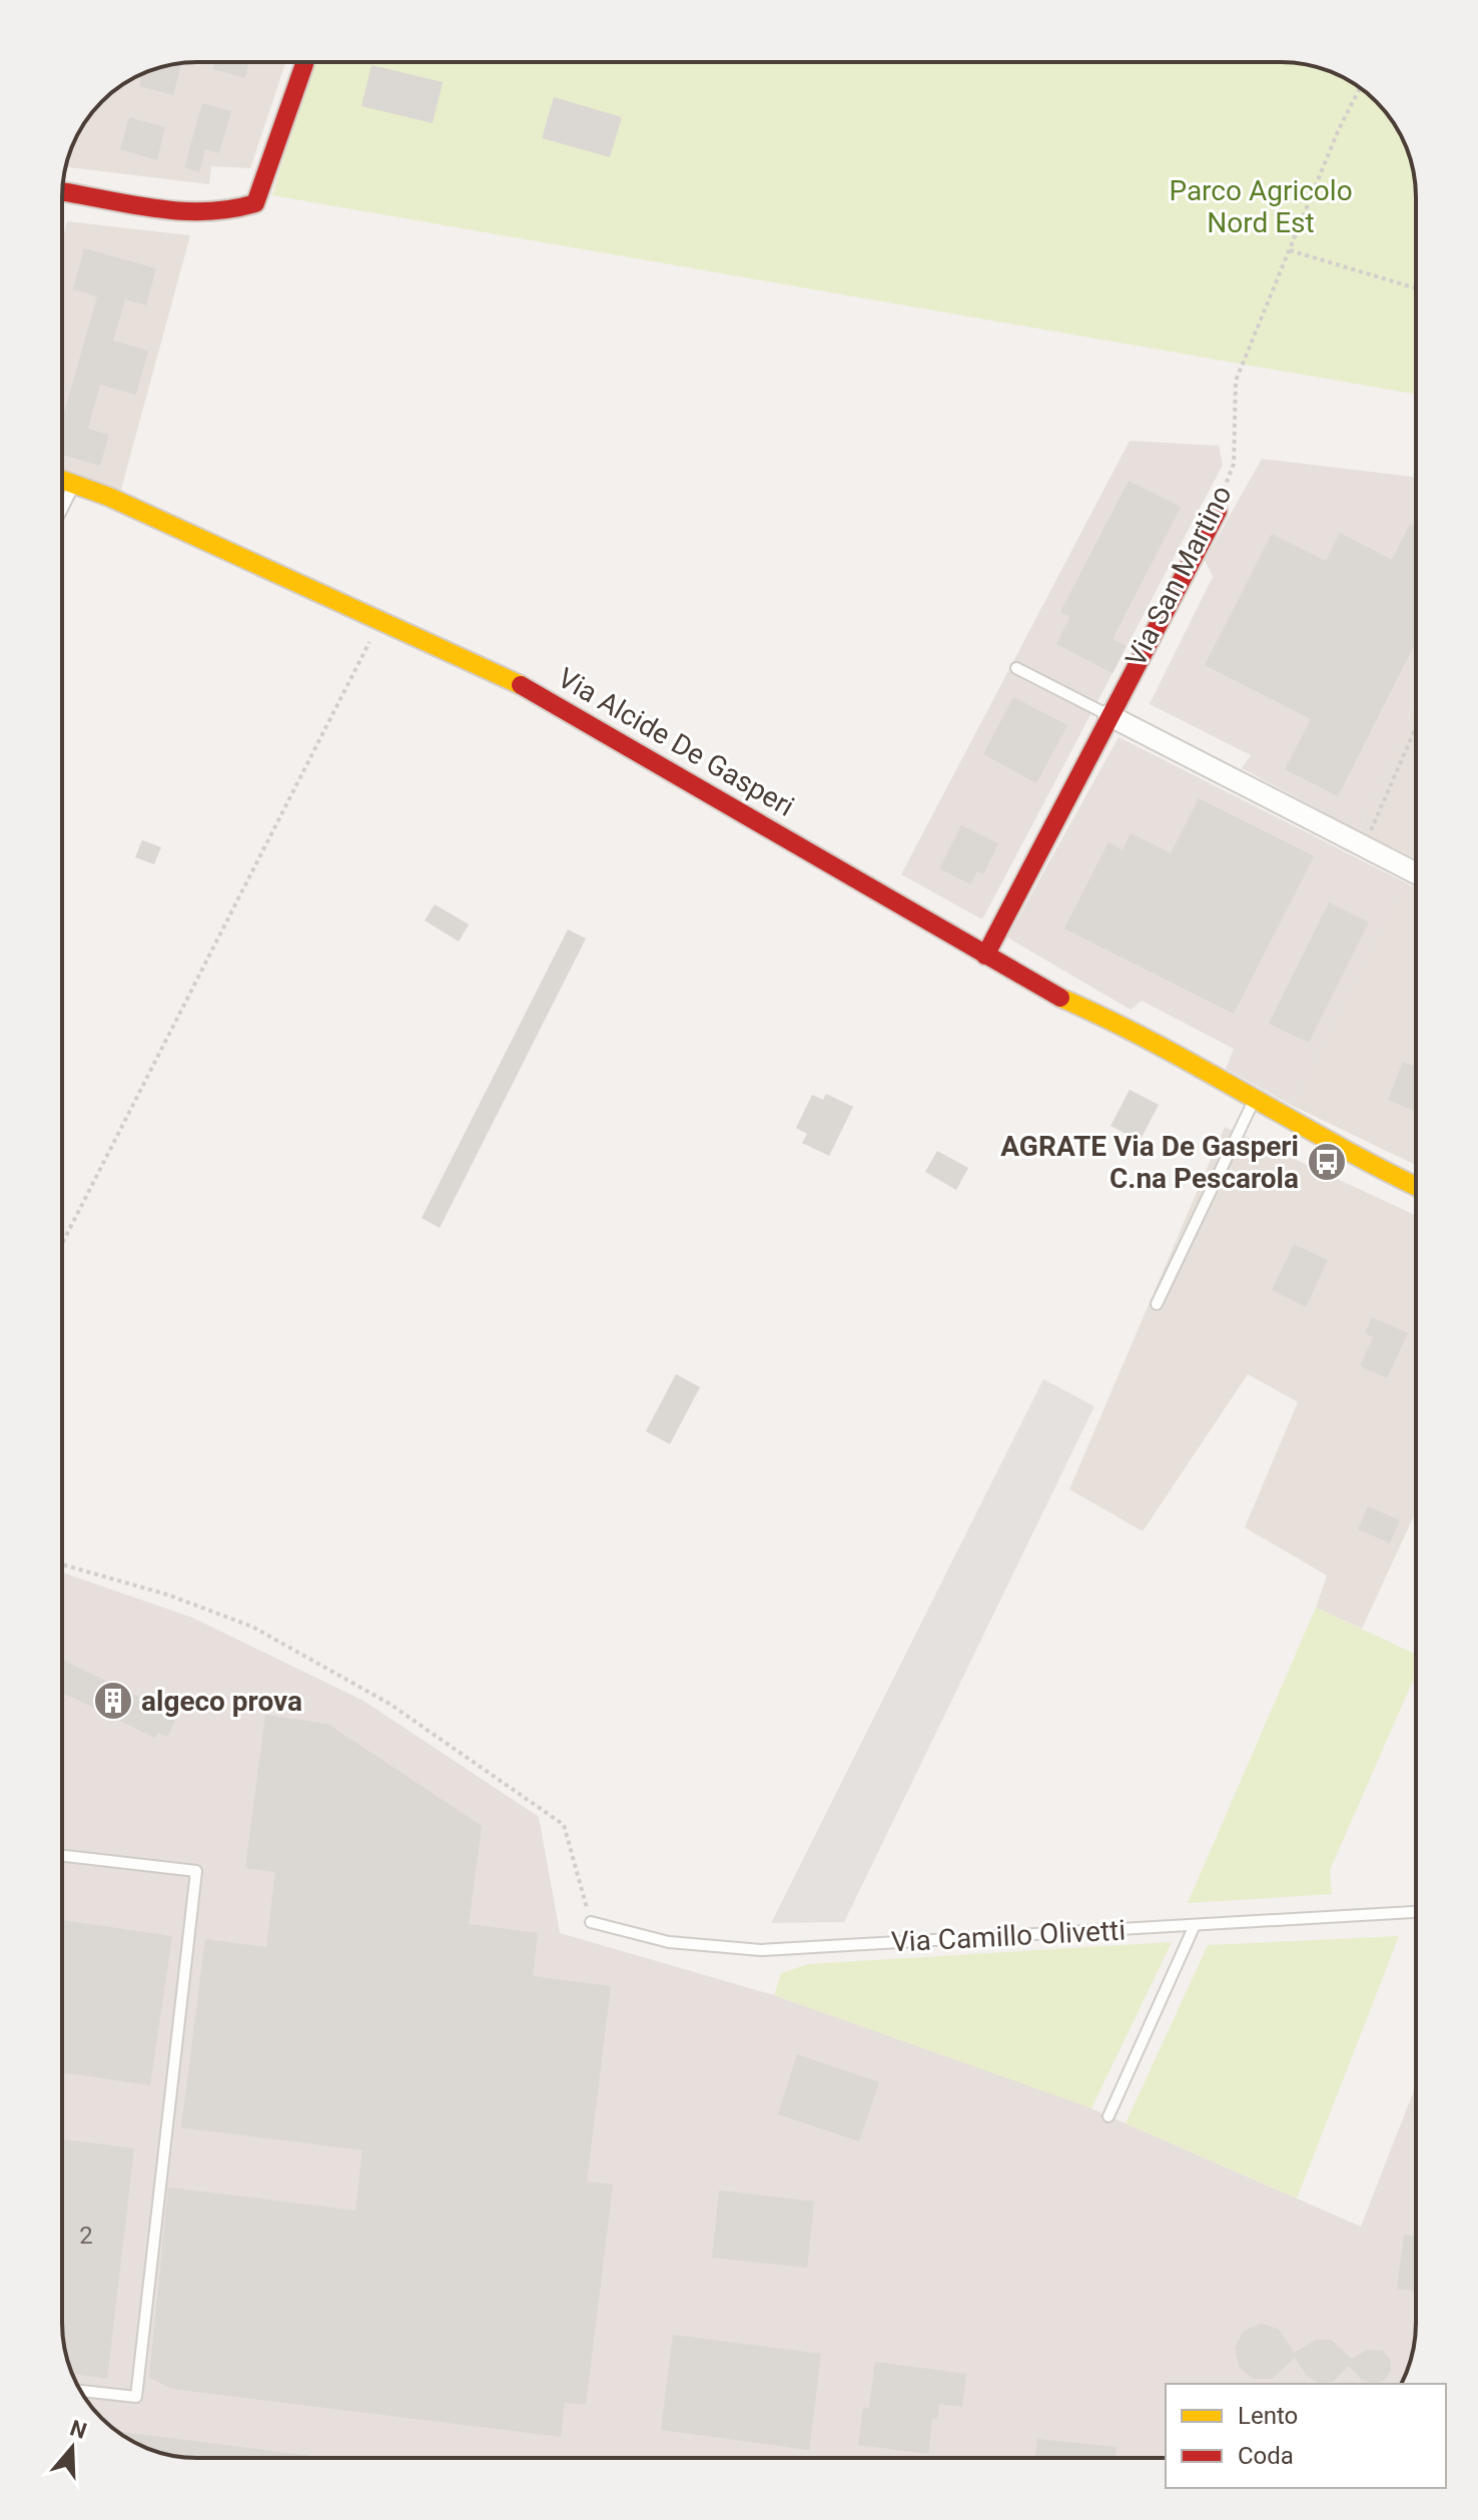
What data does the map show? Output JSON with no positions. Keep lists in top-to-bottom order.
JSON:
{
  "streets": {
    "street": ["Via San Martino", "Via Alcide De Gasperi"],
    "lane": ["Via Camillo Olivetti"]
  },
  "crossings": [
    ["Via San Martino", "Via Alcide De Gasperi"]
  ],
  "parks": ["Parco Agricolo Nord Est"],
  "places": {
    "bus stop": ["AGRATE Via De Gasperi C.na Pescarola"],
    "building": ["algeco prova"]
  },
  "house_numbers": ["2"],
  "legend": ["Lento", "Coda"],
  "north": "top"
}
